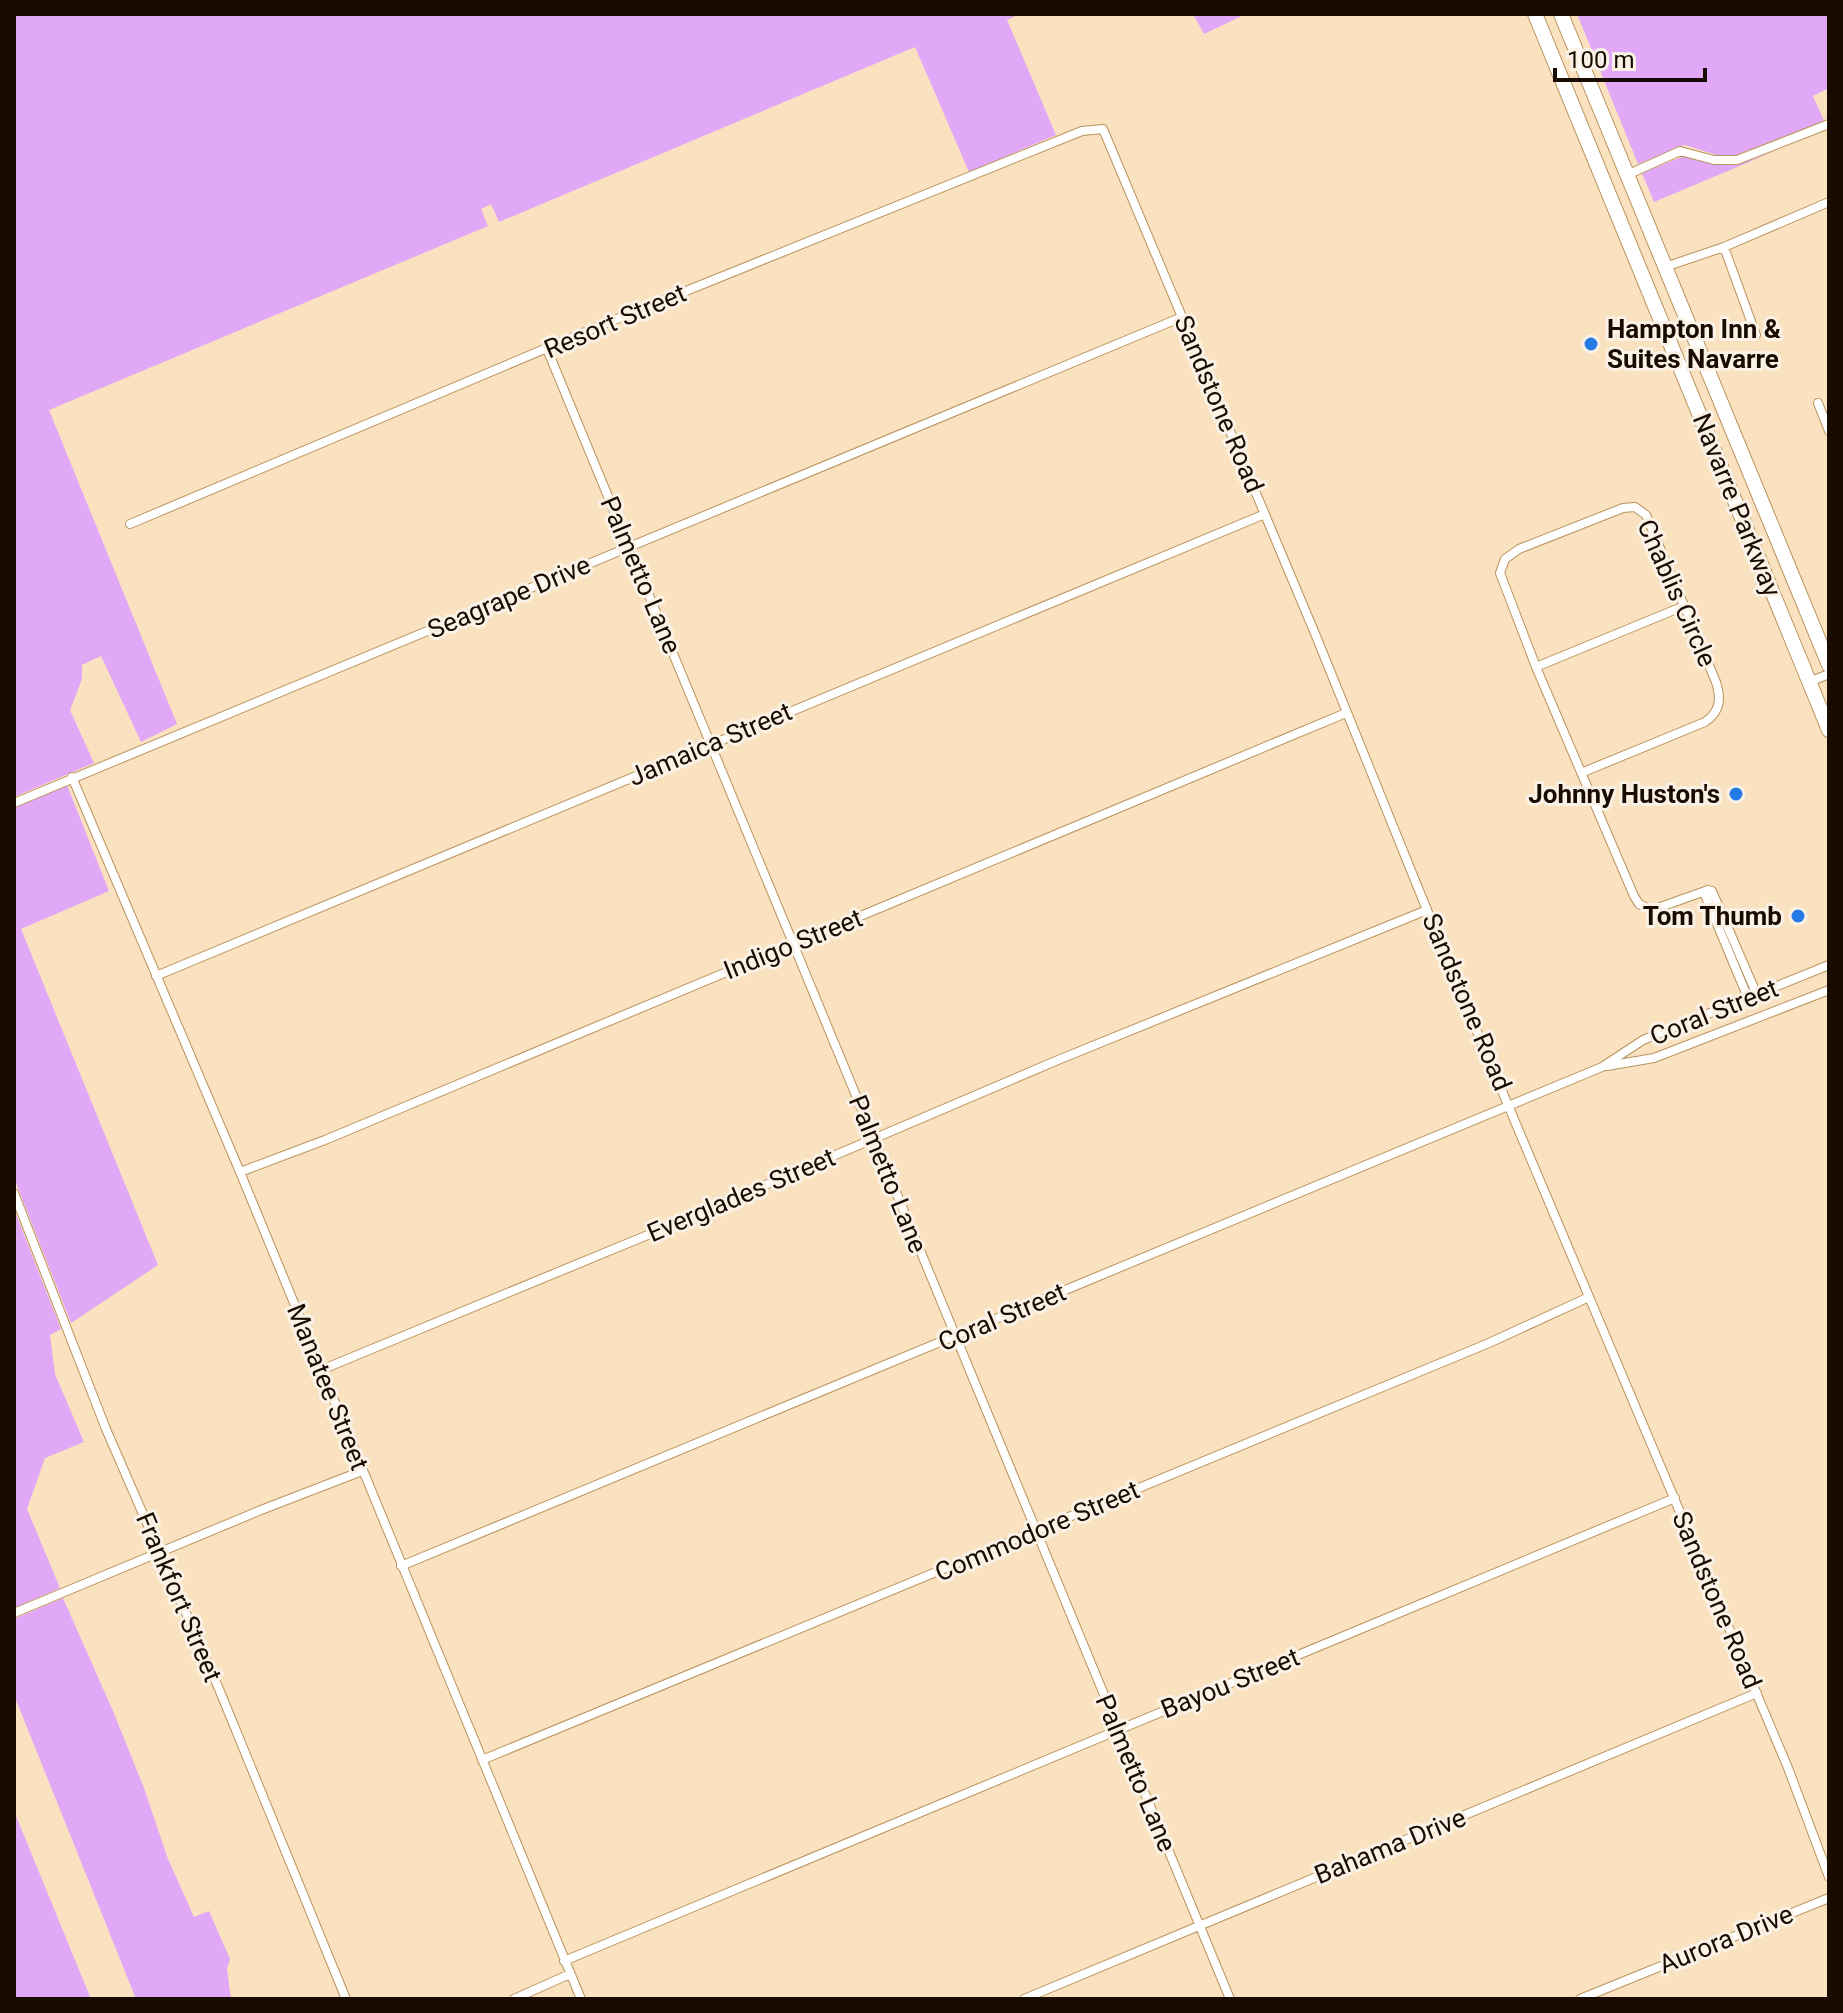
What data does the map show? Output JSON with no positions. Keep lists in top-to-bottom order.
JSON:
{
  "streets": {
    "highway": ["Navarre Parkway"],
    "street": [
      "Resort Street",
      "Sandstone Road",
      "Palmetto Lane",
      "Chablis Circle",
      "Seagrape Drive",
      "Jamaica Street",
      "Indigo Street",
      "Coral Street",
      "Everglades Street",
      "Manatee Street",
      "Commodore Street",
      "Frankfort Street",
      "Bayou Street",
      "Bahama Drive",
      "Aurora Drive"
    ]
  },
  "crossings": [
    ["Resort Street", "Sandstone Road"],
    ["Resort Street", "Palmetto Lane"],
    ["Sandstone Road", "Seagrape Drive"],
    ["Sandstone Road", "Jamaica Street"],
    ["Sandstone Road", "Indigo Street"],
    ["Sandstone Road", "Coral Street"],
    ["Sandstone Road", "Everglades Street"],
    ["Sandstone Road", "Commodore Street"],
    ["Sandstone Road", "Bayou Street"],
    ["Sandstone Road", "Bahama Drive"],
    ["Palmetto Lane", "Seagrape Drive"],
    ["Palmetto Lane", "Jamaica Street"],
    ["Palmetto Lane", "Indigo Street"],
    ["Palmetto Lane", "Coral Street"],
    ["Palmetto Lane", "Everglades Street"],
    ["Palmetto Lane", "Commodore Street"],
    ["Palmetto Lane", "Bayou Street"],
    ["Palmetto Lane", "Bahama Drive"],
    ["Seagrape Drive", "Manatee Street"],
    ["Jamaica Street", "Manatee Street"],
    ["Indigo Street", "Manatee Street"],
    ["Coral Street", "Manatee Street"],
    ["Everglades Street", "Manatee Street"],
    ["Manatee Street", "Commodore Street"],
    ["Manatee Street", "Bayou Street"]
  ],
  "places": ["Hampton Inn & Suites Navarre", "Johnny Huston's", "Tom Thumb"],
  "scale_bar": "100 m"
}
